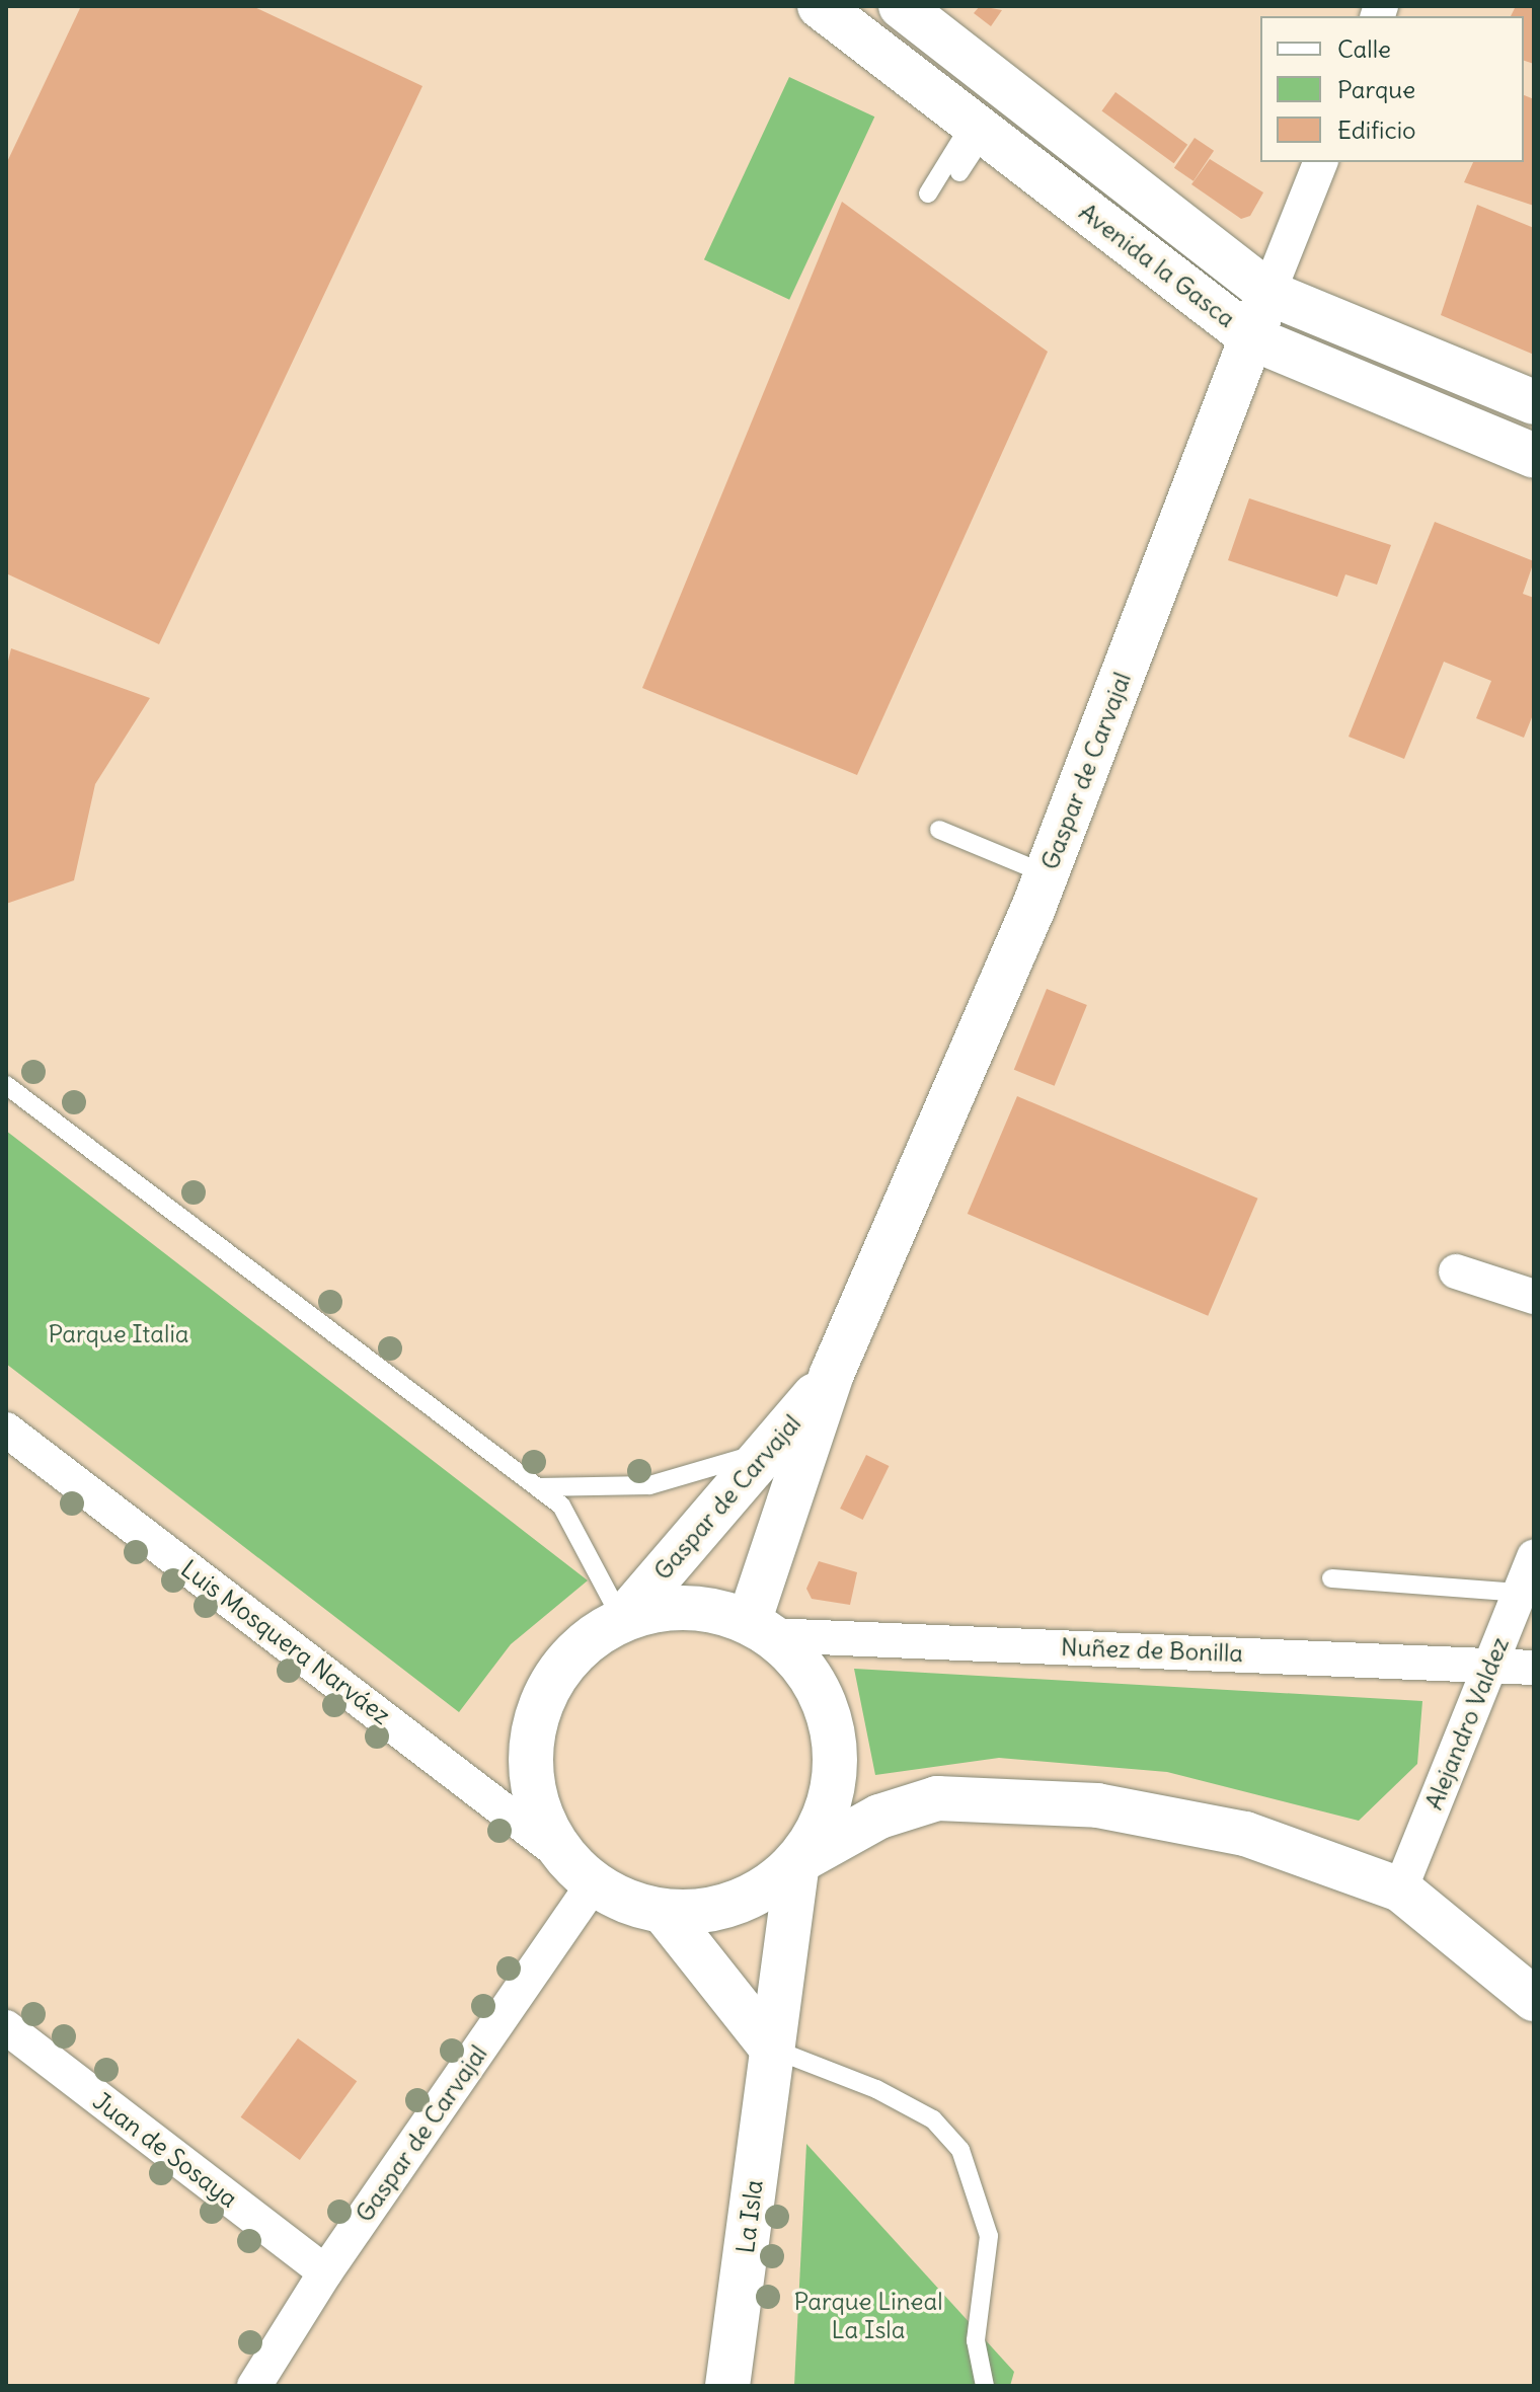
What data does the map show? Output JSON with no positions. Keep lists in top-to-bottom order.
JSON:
{
  "streets": {
    "street": [
      "Avenida la Gasca",
      "Gaspar de Carvajal",
      "Luis Mosquera Narváez",
      "Nuñez de Bonilla",
      "Alejandro Valdez",
      "Juan de Sosaya",
      "La Isla"
    ]
  },
  "crossings": [
    ["Avenida la Gasca", "Gaspar de Carvajal"],
    ["Gaspar de Carvajal", "Luis Mosquera Narváez"],
    ["Gaspar de Carvajal", "Nuñez de Bonilla"],
    ["Gaspar de Carvajal", "Juan de Sosaya"],
    ["Gaspar de Carvajal", "La Isla"],
    ["Nuñez de Bonilla", "Alejandro Valdez"]
  ],
  "parks": ["Parque Italia", "Parque Lineal La Isla"],
  "legend": ["Calle", "Parque", "Edificio"]
}
